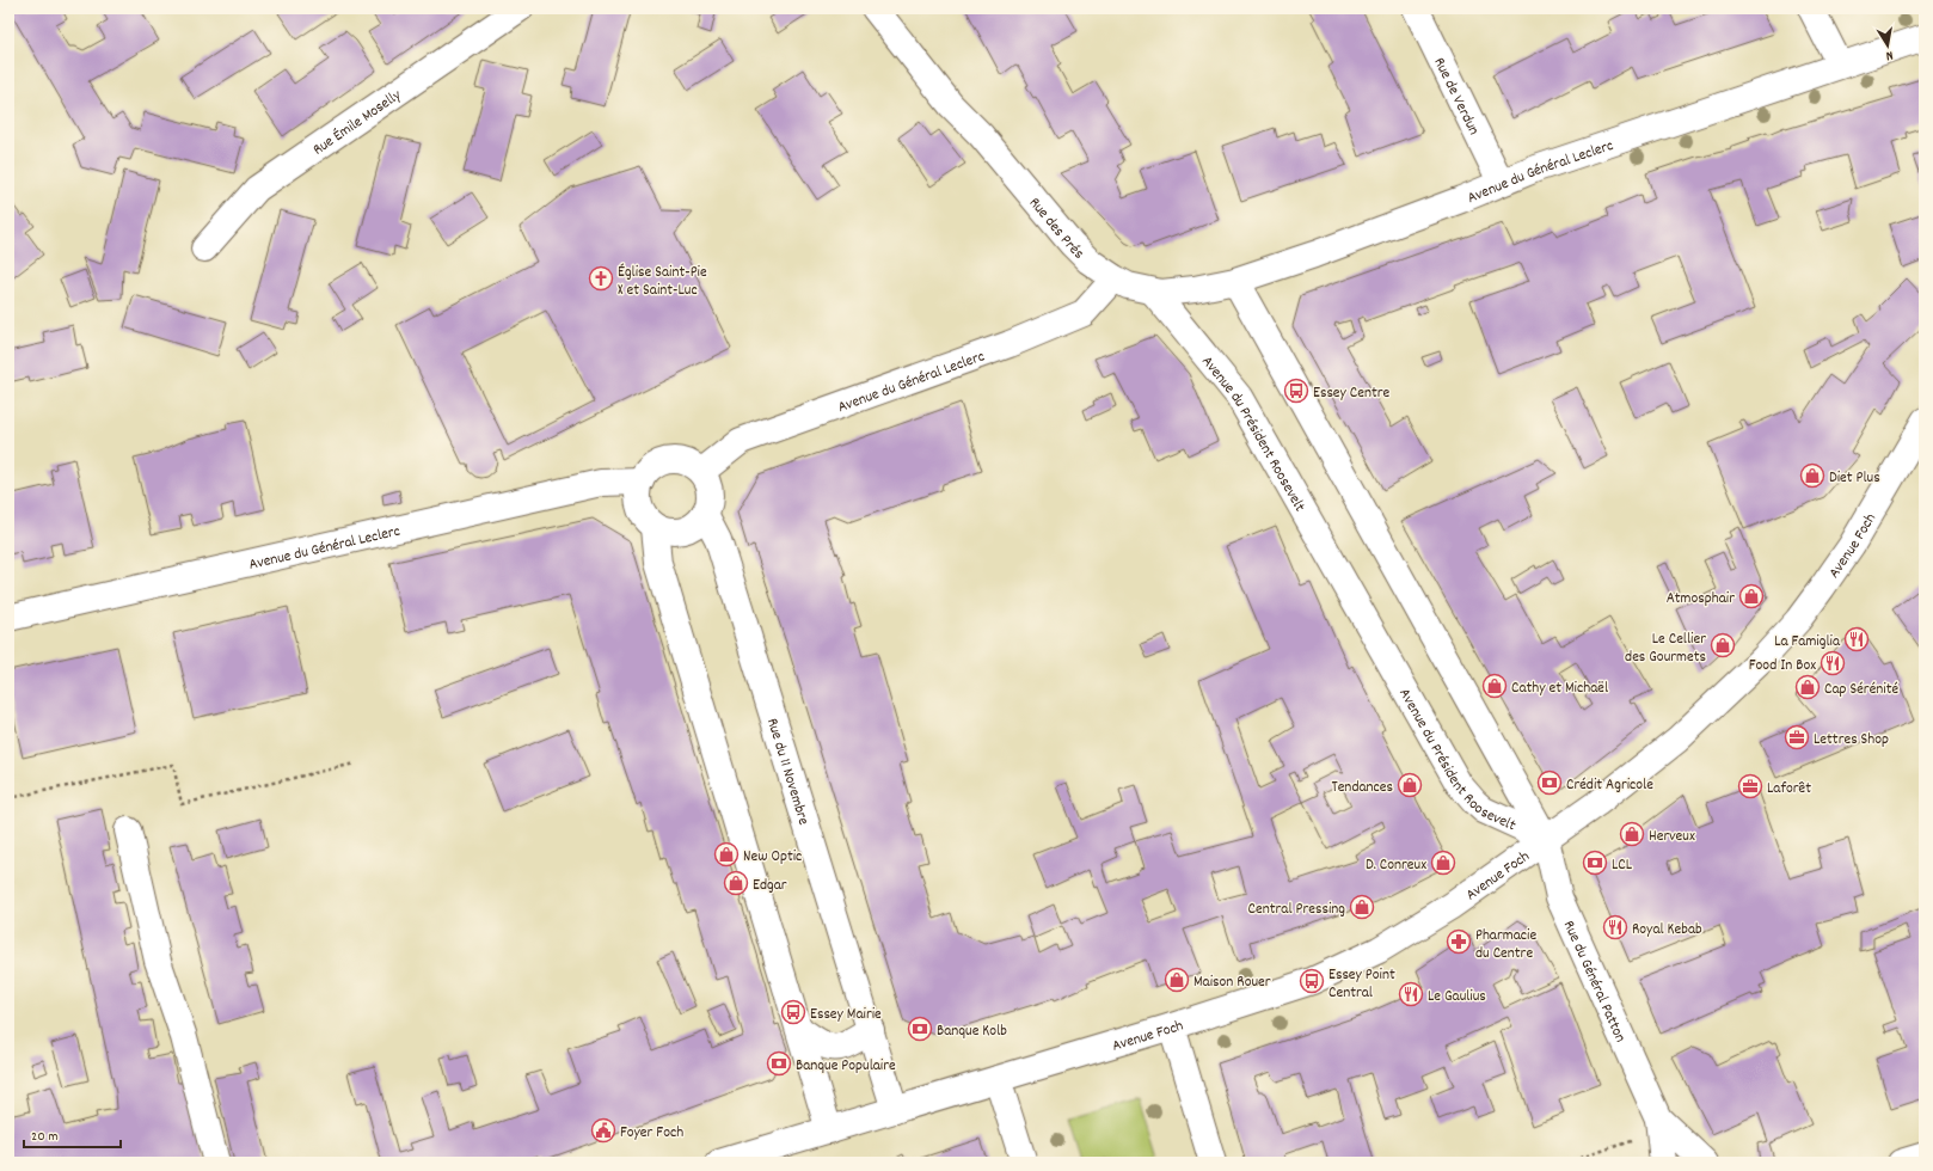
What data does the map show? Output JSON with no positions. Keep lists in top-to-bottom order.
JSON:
{
  "streets": {
    "street": [
      "Rue de Verdun",
      "Rue Émile Moselly",
      "Avenue du Général Leclerc",
      "Rue des Prés",
      "Avenue du Président Roosevelt",
      "Avenue Foch",
      "Rue du 11 Novembre",
      "Rue du Général Patton"
    ]
  },
  "crossings": [
    ["Rue de Verdun", "Avenue du Général Leclerc"],
    ["Avenue du Général Leclerc", "Rue des Prés"],
    ["Avenue du Général Leclerc", "Avenue du Président Roosevelt"],
    ["Avenue du Général Leclerc", "Rue du 11 Novembre"],
    ["Rue des Prés", "Avenue du Président Roosevelt"],
    ["Avenue du Président Roosevelt", "Avenue Foch"],
    ["Avenue du Président Roosevelt", "Rue du Général Patton"],
    ["Avenue Foch", "Rue du 11 Novembre"],
    ["Avenue Foch", "Rue du Général Patton"]
  ],
  "places": {
    "church": ["Église Saint-Pie X et Saint-Luc"],
    "bus stop": ["Essey Centre", "Essey Point Central", "Essey Mairie"],
    "shop": [
      "Diet Plus",
      "Atmosphair",
      "Le Cellier des Gourmets",
      "Cathy et Michaël",
      "Cap Sérénité",
      "Tendances",
      "Herveux",
      "New Optic",
      "D. Conreux",
      "Edgar",
      "Central Pressing",
      "Maison Rouer"
    ],
    "restaurant": [
      "La Famiglia",
      "Food In Box",
      "Royal Kebab",
      "Le Gaulius"
    ],
    "office": ["Lettres Shop", "Laforêt"],
    "bank": [
      "Crédit Agricole",
      "LCL",
      "Banque Kolb",
      "Banque Populaire"
    ],
    "pharmacy": ["Pharmacie du Centre"],
    "public building": ["Foyer Foch"]
  },
  "scale_bar": "20 m",
  "north": "bottom"
}
